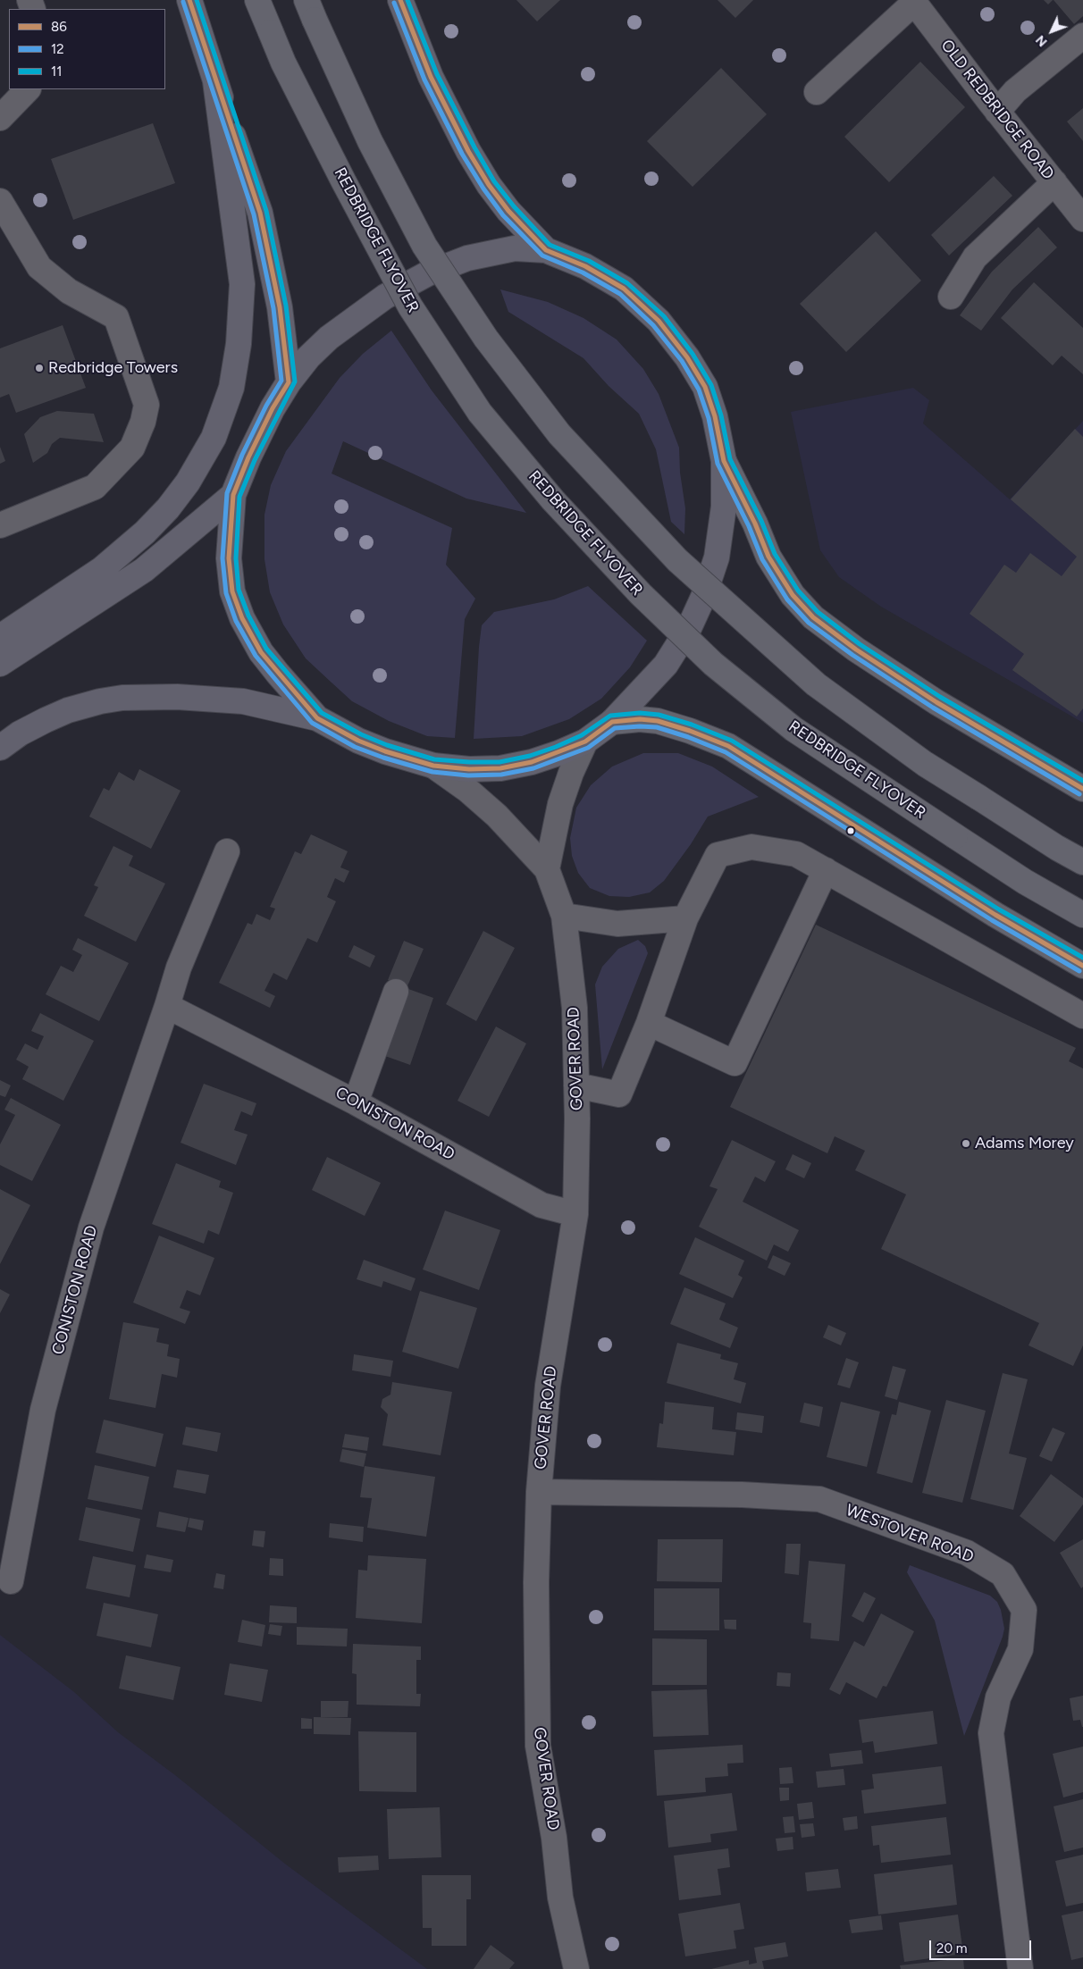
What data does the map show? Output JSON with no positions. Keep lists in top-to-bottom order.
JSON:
{
  "streets": {
    "main road": ["REDBRIDGE FLYOVER"],
    "street": [
      "OLD REDBRIDGE ROAD",
      "GOVER ROAD",
      "CONISTON ROAD",
      "WESTOVER ROAD"
    ]
  },
  "crossings": [
    ["GOVER ROAD", "CONISTON ROAD"],
    ["GOVER ROAD", "WESTOVER ROAD"]
  ],
  "places": ["Redbridge Towers", "Adams Morey"],
  "lines": ["transit line 86", "transit line 11", "transit line 12"],
  "legend": ["86", "12", "11"],
  "scale_bar": "20 m",
  "north": "bottom left"
}
